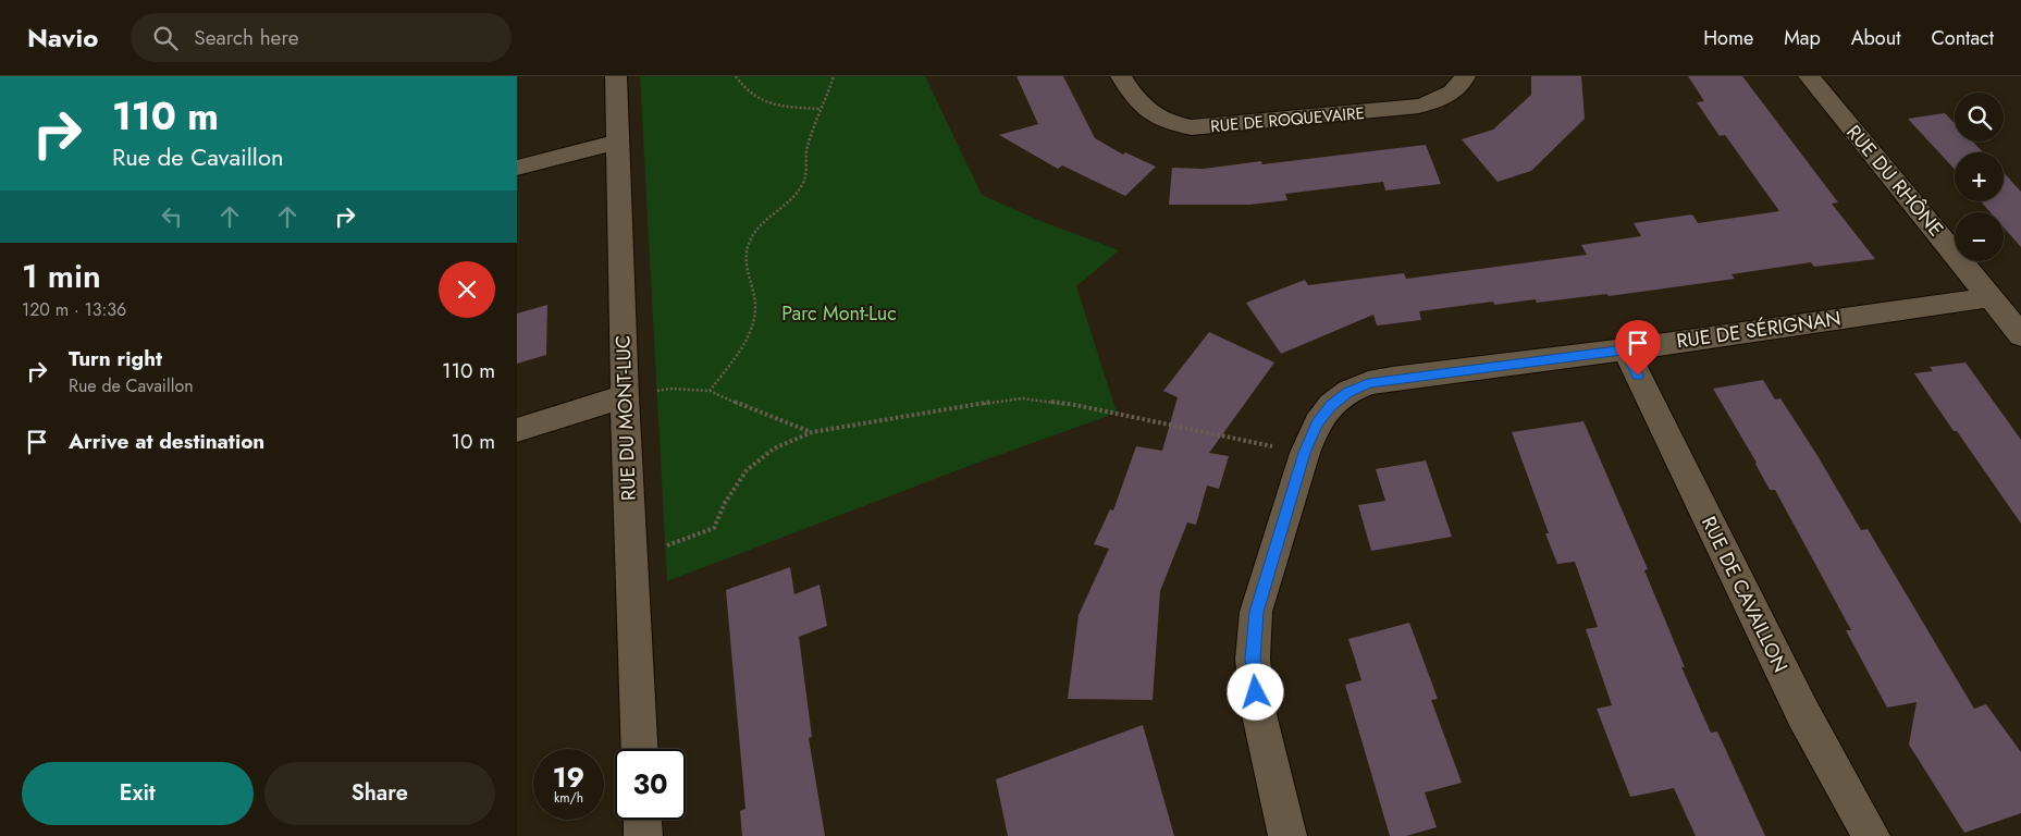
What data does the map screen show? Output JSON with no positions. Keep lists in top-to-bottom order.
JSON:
{
  "streets": {
    "street": [
      "RUE DE ROQUEVAIRE",
      "RUE DU RHÔNE",
      "RUE DE SÉRIGNAN",
      "RUE DU MONT-LUC",
      "RUE DE CAVAILLON"
    ]
  },
  "crossings": [
    ["RUE DU RHÔNE", "RUE DE SÉRIGNAN"],
    ["RUE DE SÉRIGNAN", "RUE DE CAVAILLON"]
  ],
  "parks": ["Parc Mont-Luc"],
  "page": {
    "header": "Navio",
    "search": "Search here",
    "nav": [
      "Home",
      "Map",
      "About",
      "Contact"
    ],
    "turn": ["110 m", "Rue de Cavaillon"],
    "map_buttons": ["+", "−"],
    "heading": ["1 min", "120 m · 13:36"],
    "list": [
      {
        "name": "Turn right",
        "note": "Rue de Cavaillon",
        "value": "110 m"
      },
      {
        "name": "Arrive at destination",
        "value": "10 m"
      }
    ],
    "speed": "19 km/h",
    "limit": "30",
    "buttons": ["Exit", "Share"]
  }
}
